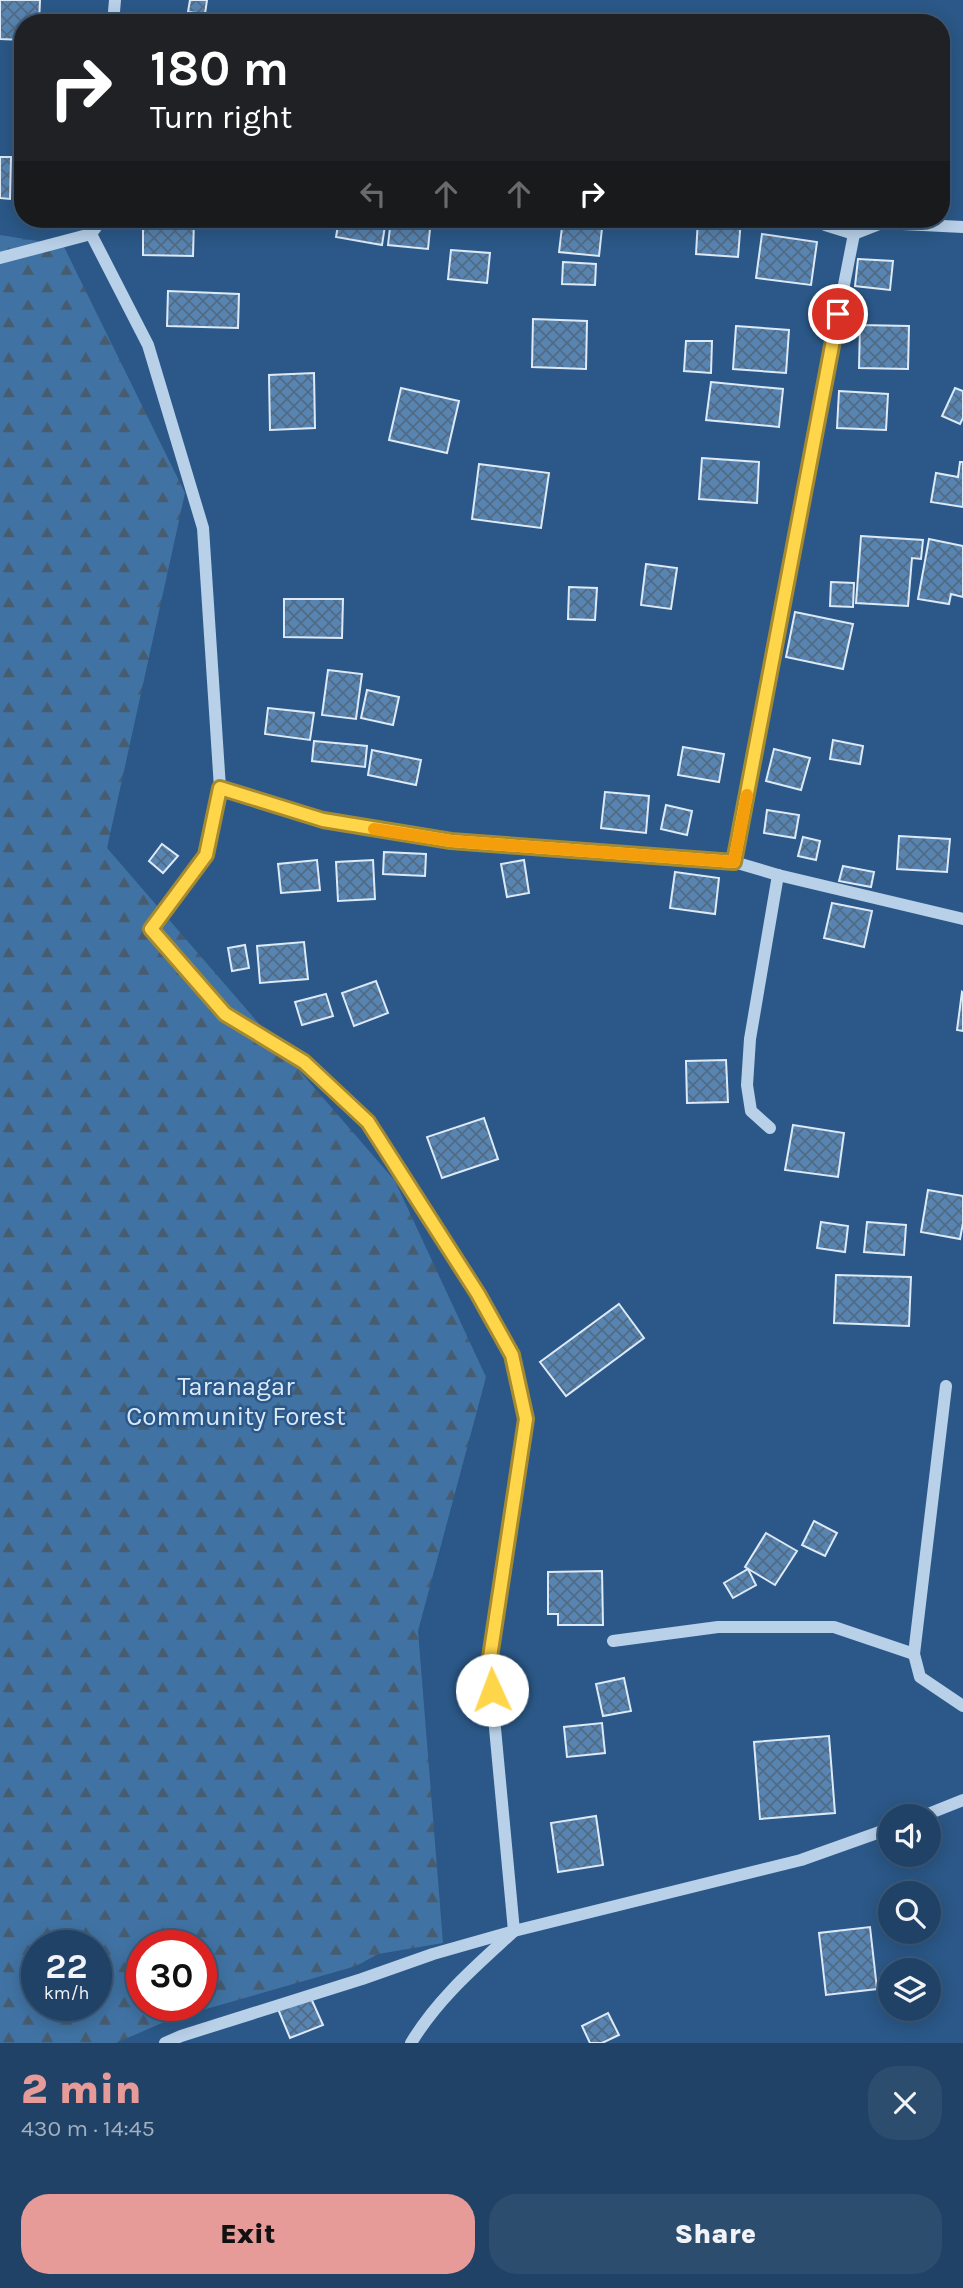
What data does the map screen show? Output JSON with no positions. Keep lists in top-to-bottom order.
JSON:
{
  "parks": ["Taranagar Community Forest"],
  "page": {
    "turn": ["180 m", "Turn right"],
    "speed": "22 km/h",
    "limit": "30",
    "heading": ["2 min", "430 m · 14:45"],
    "buttons": ["Exit", "Share"]
  }
}
